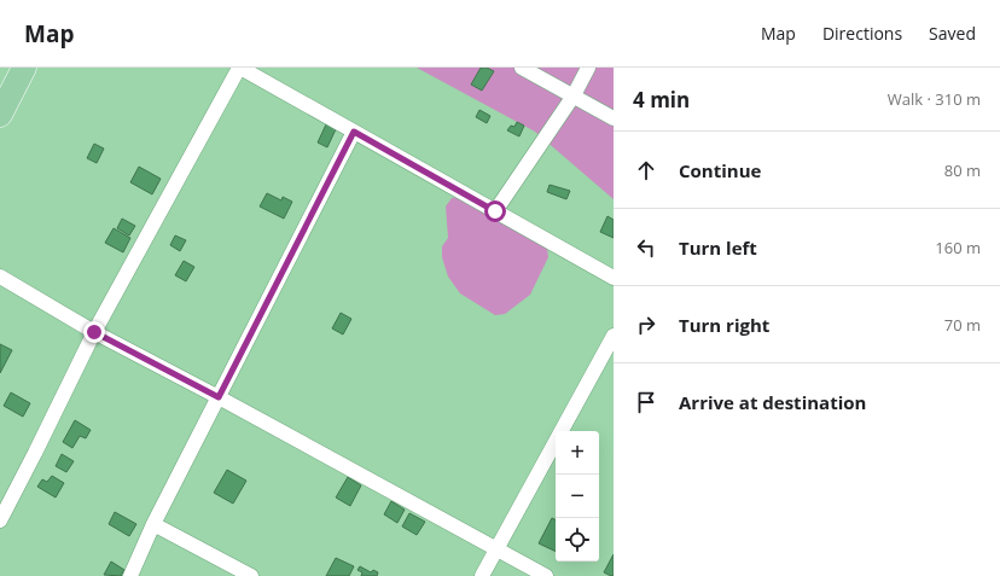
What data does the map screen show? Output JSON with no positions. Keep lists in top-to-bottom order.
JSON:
{
  "page": {
    "header": "Map",
    "nav": ["Map", "Directions", "Saved"],
    "heading": ["4 min", "Walk · 310 m"],
    "list": [
      ["Continue", "80 m"],
      ["Turn left", "160 m"],
      ["Turn right", "70 m"],
      "Arrive at destination"
    ],
    "map_buttons": ["+", "−"]
  }
}
